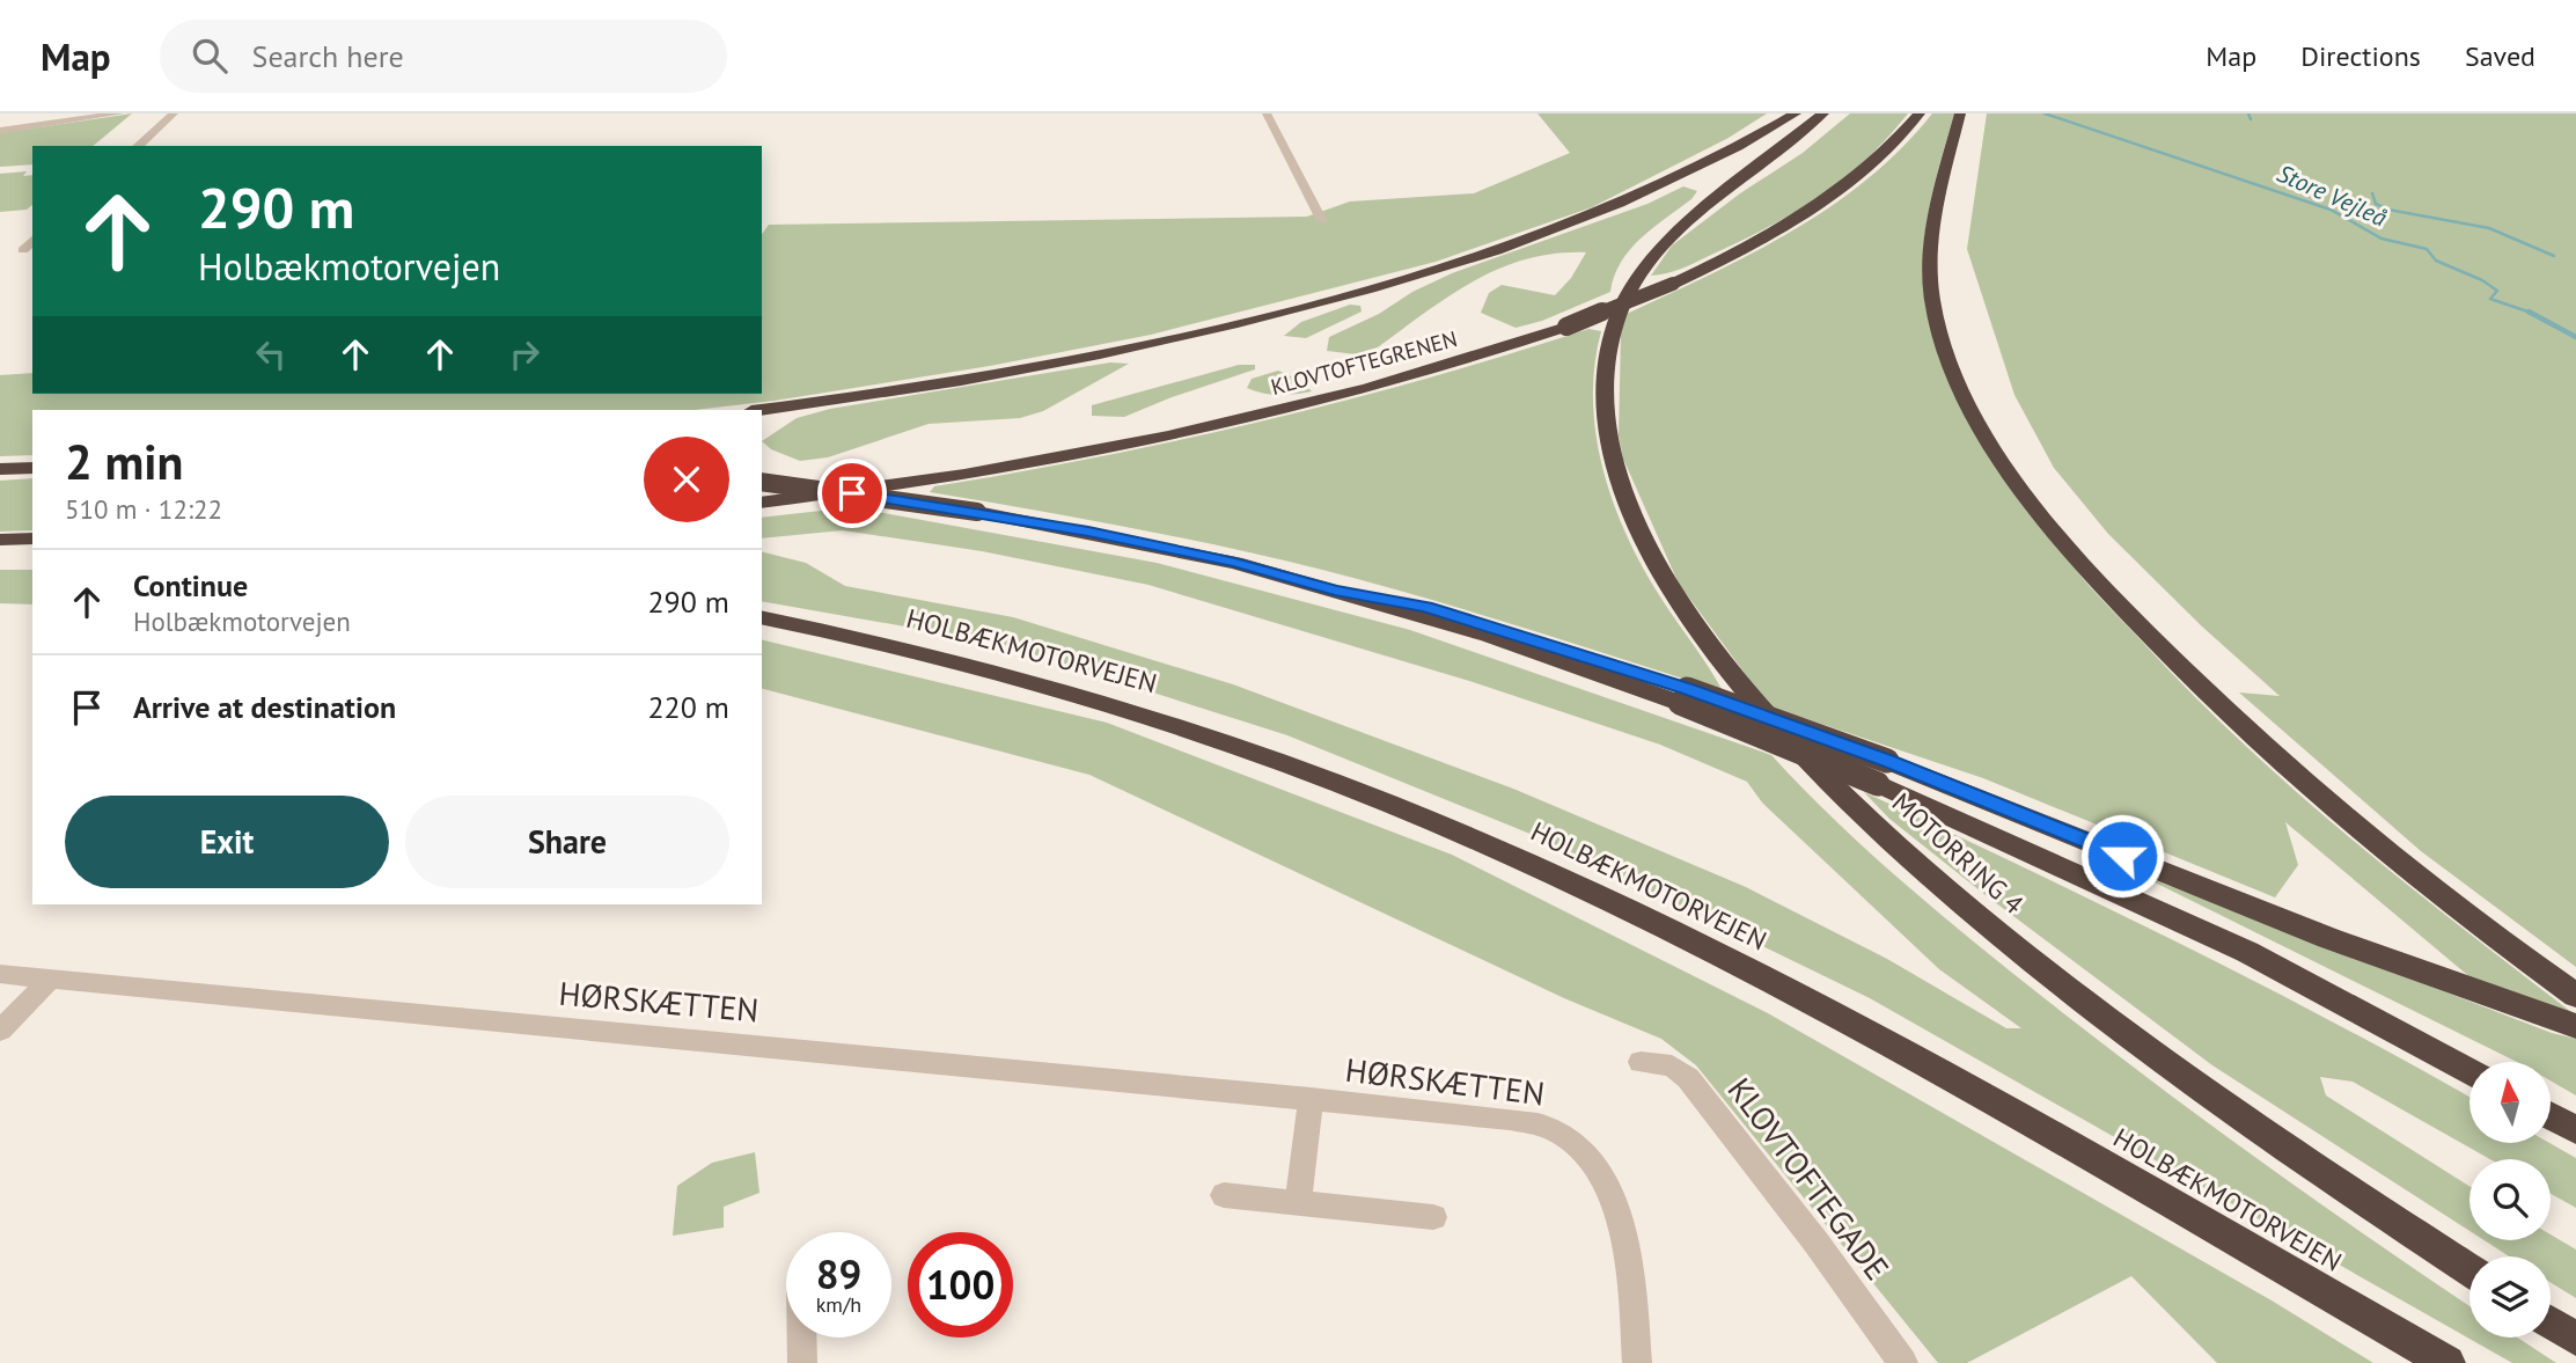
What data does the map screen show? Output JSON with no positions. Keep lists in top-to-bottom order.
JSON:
{
  "streets": {
    "highway": ["KLOVTOFTEGRENEN", "HOLBÆKMOTORVEJEN", "MOTORRING 4"],
    "street": ["HØRSKÆTTEN", "KLOVTOFTEGADE"]
  },
  "water": ["Store Vejleå"],
  "north": "top",
  "page": {
    "header": "Map",
    "search": "Search here",
    "nav": ["Map", "Directions", "Saved"],
    "turn": ["290 m", "Holbækmotorvejen"],
    "heading": ["2 min", "510 m · 12:22"],
    "list": [
      {
        "name": "Continue",
        "note": "Holbækmotorvejen",
        "value": "290 m"
      },
      {
        "name": "Arrive at destination",
        "value": "220 m"
      }
    ],
    "buttons": ["Exit", "Share"],
    "speed": "89 km/h",
    "limit": "100"
  }
}
